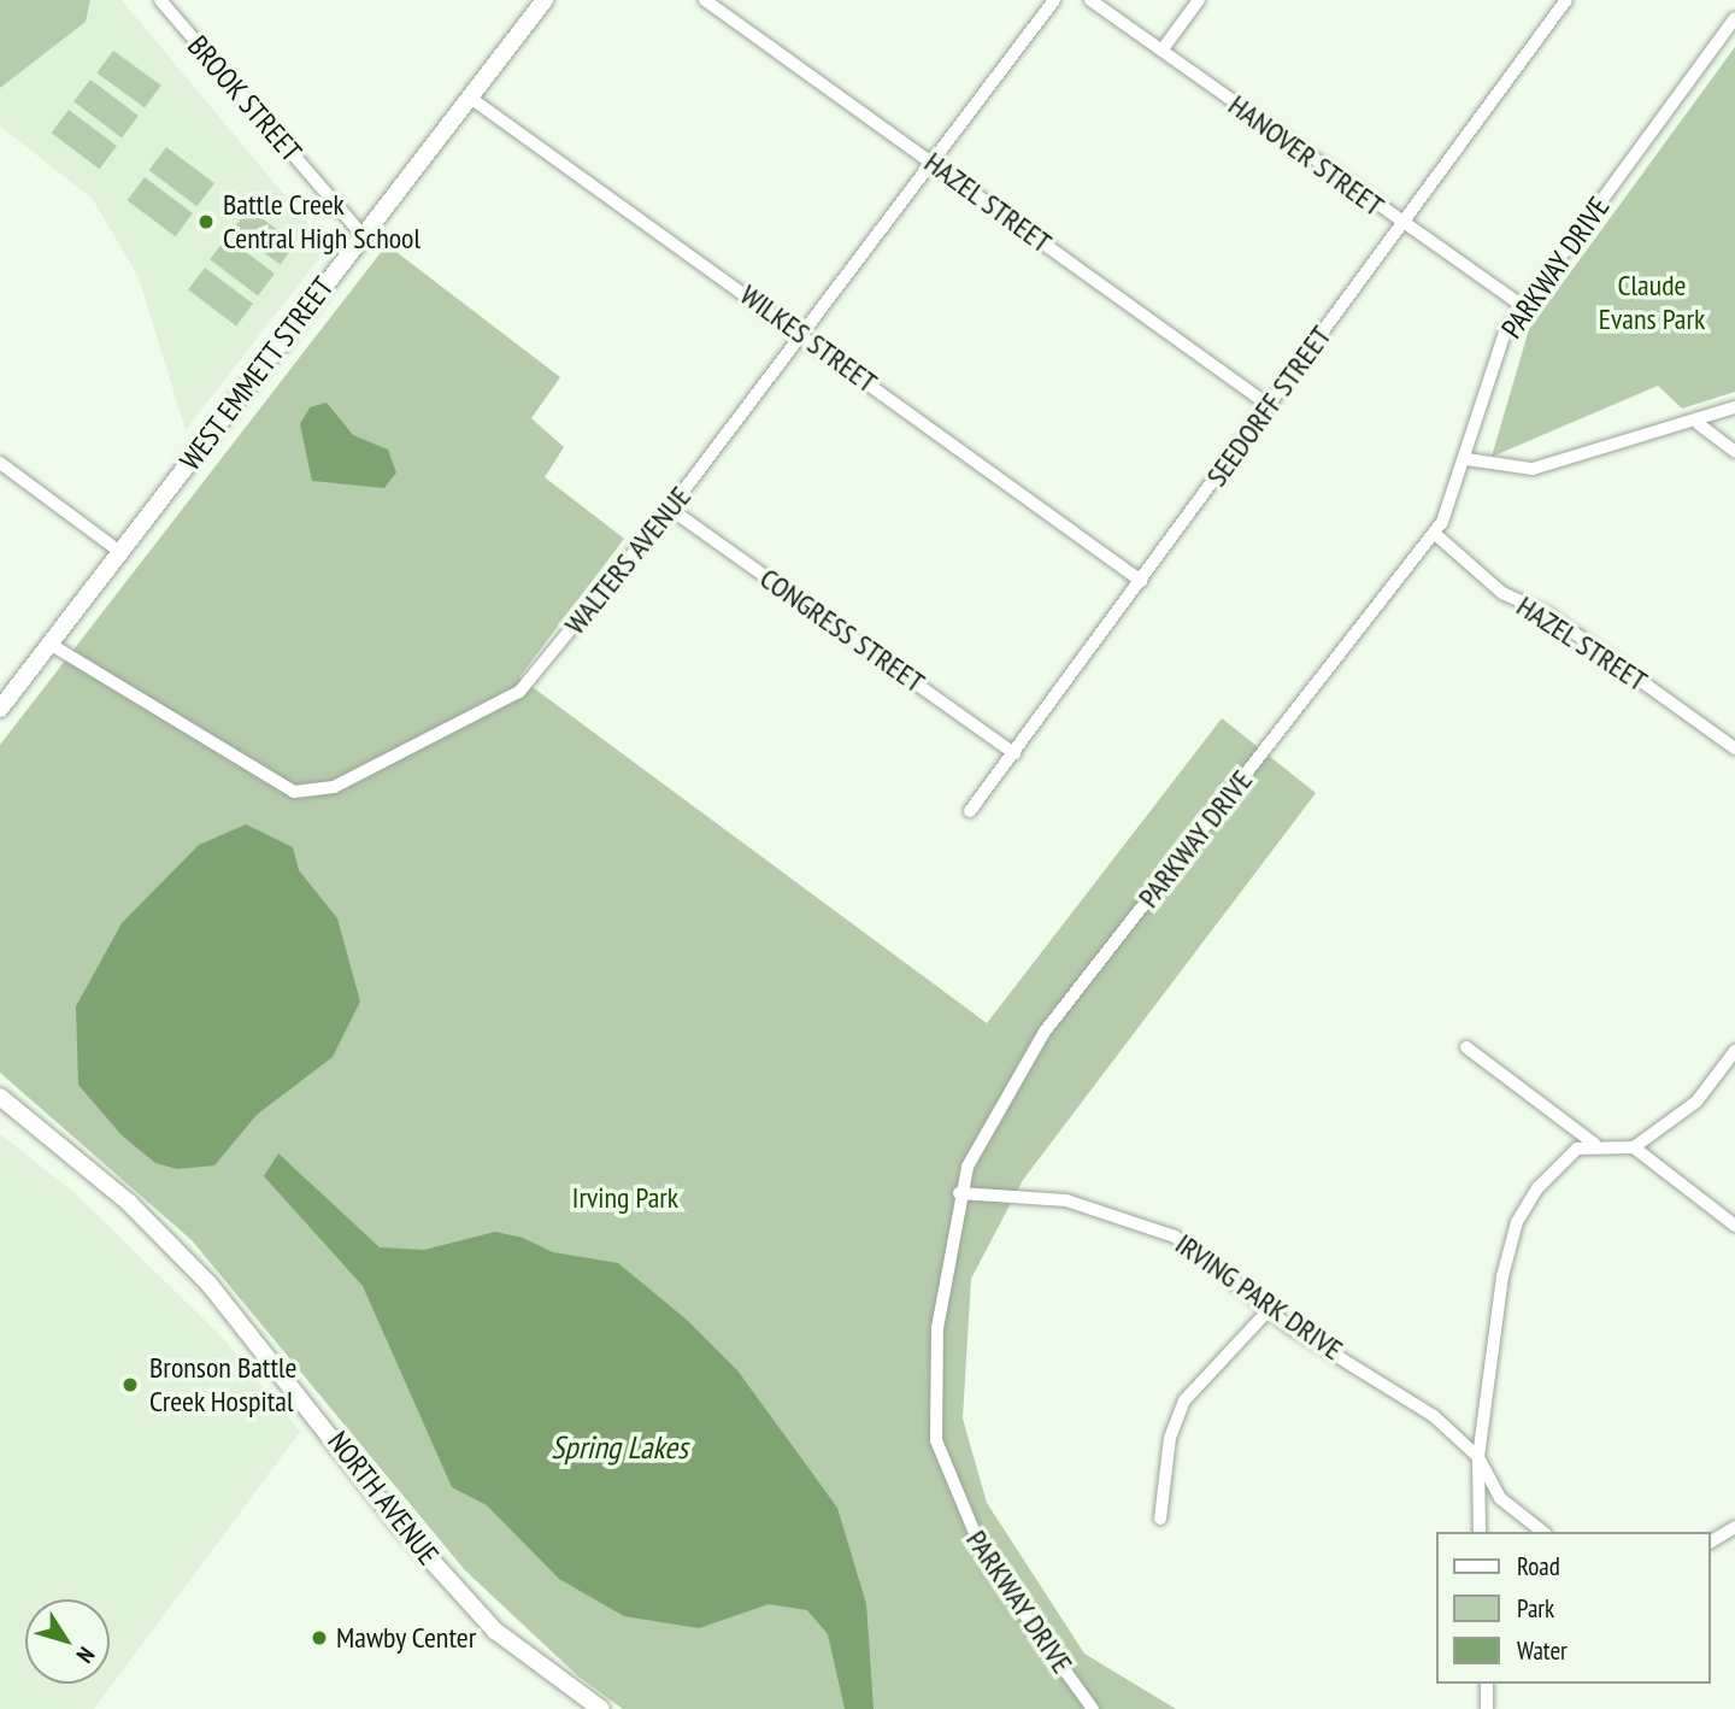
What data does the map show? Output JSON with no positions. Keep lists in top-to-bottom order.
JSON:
{
  "streets": {
    "street": [
      "BROOK STREET",
      "HANOVER STREET",
      "HAZEL STREET",
      "PARKWAY DRIVE",
      "WILKES STREET",
      "WEST EMMETT STREET",
      "SEEDORFF STREET",
      "WALTERS AVENUE",
      "CONGRESS STREET",
      "IRVING PARK DRIVE",
      "NORTH AVENUE"
    ]
  },
  "crossings": [
    ["BROOK STREET", "WEST EMMETT STREET"],
    ["HANOVER STREET", "PARKWAY DRIVE"],
    ["HANOVER STREET", "SEEDORFF STREET"],
    ["HAZEL STREET", "PARKWAY DRIVE"],
    ["HAZEL STREET", "SEEDORFF STREET"],
    ["HAZEL STREET", "WALTERS AVENUE"],
    ["PARKWAY DRIVE", "IRVING PARK DRIVE"],
    ["WILKES STREET", "WEST EMMETT STREET"],
    ["WILKES STREET", "SEEDORFF STREET"],
    ["WILKES STREET", "WALTERS AVENUE"],
    ["WEST EMMETT STREET", "WALTERS AVENUE"],
    ["SEEDORFF STREET", "CONGRESS STREET"],
    ["WALTERS AVENUE", "CONGRESS STREET"]
  ],
  "water": ["Spring Lakes"],
  "parks": ["Claude Evans Park", "Irving Park"],
  "places": ["Battle Creek Central High School", "Bronson Battle Creek Hospital", "Mawby Center"],
  "legend": ["Road", "Park", "Water"],
  "north": "bottom right"
}
